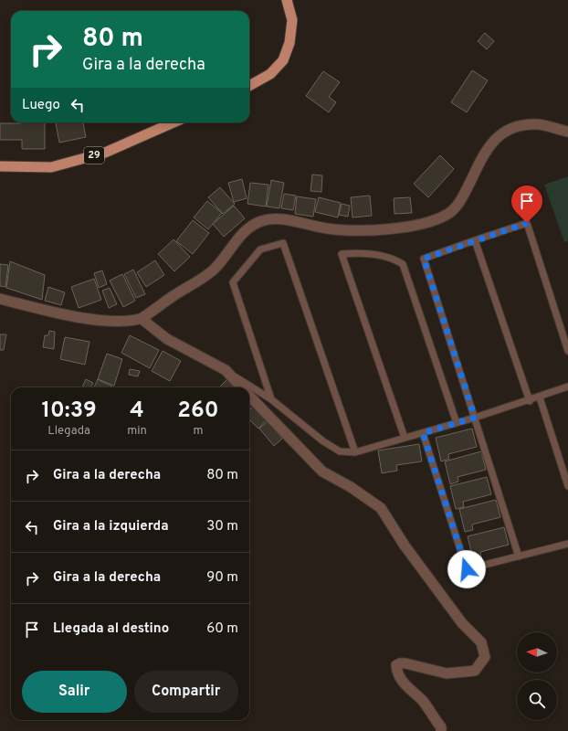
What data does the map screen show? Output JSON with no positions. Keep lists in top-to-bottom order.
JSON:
{
  "streets": {
    "main road": ["29"]
  },
  "north": "left",
  "page": {
    "turn": ["80 m", "Gira a la derecha"],
    "then": "Luego",
    "eta": [
      "10:39",
      "Llegada",
      "4",
      "min",
      "260",
      "m"
    ],
    "list": [
      {
        "name": "Gira a la derecha",
        "value": "80 m"
      },
      {
        "name": "Gira a la izquierda",
        "value": "30 m"
      },
      {
        "name": "Gira a la derecha",
        "value": "90 m"
      },
      {
        "name": "Llegada al destino",
        "value": "60 m"
      }
    ],
    "buttons": ["Salir", "Compartir"]
  }
}
